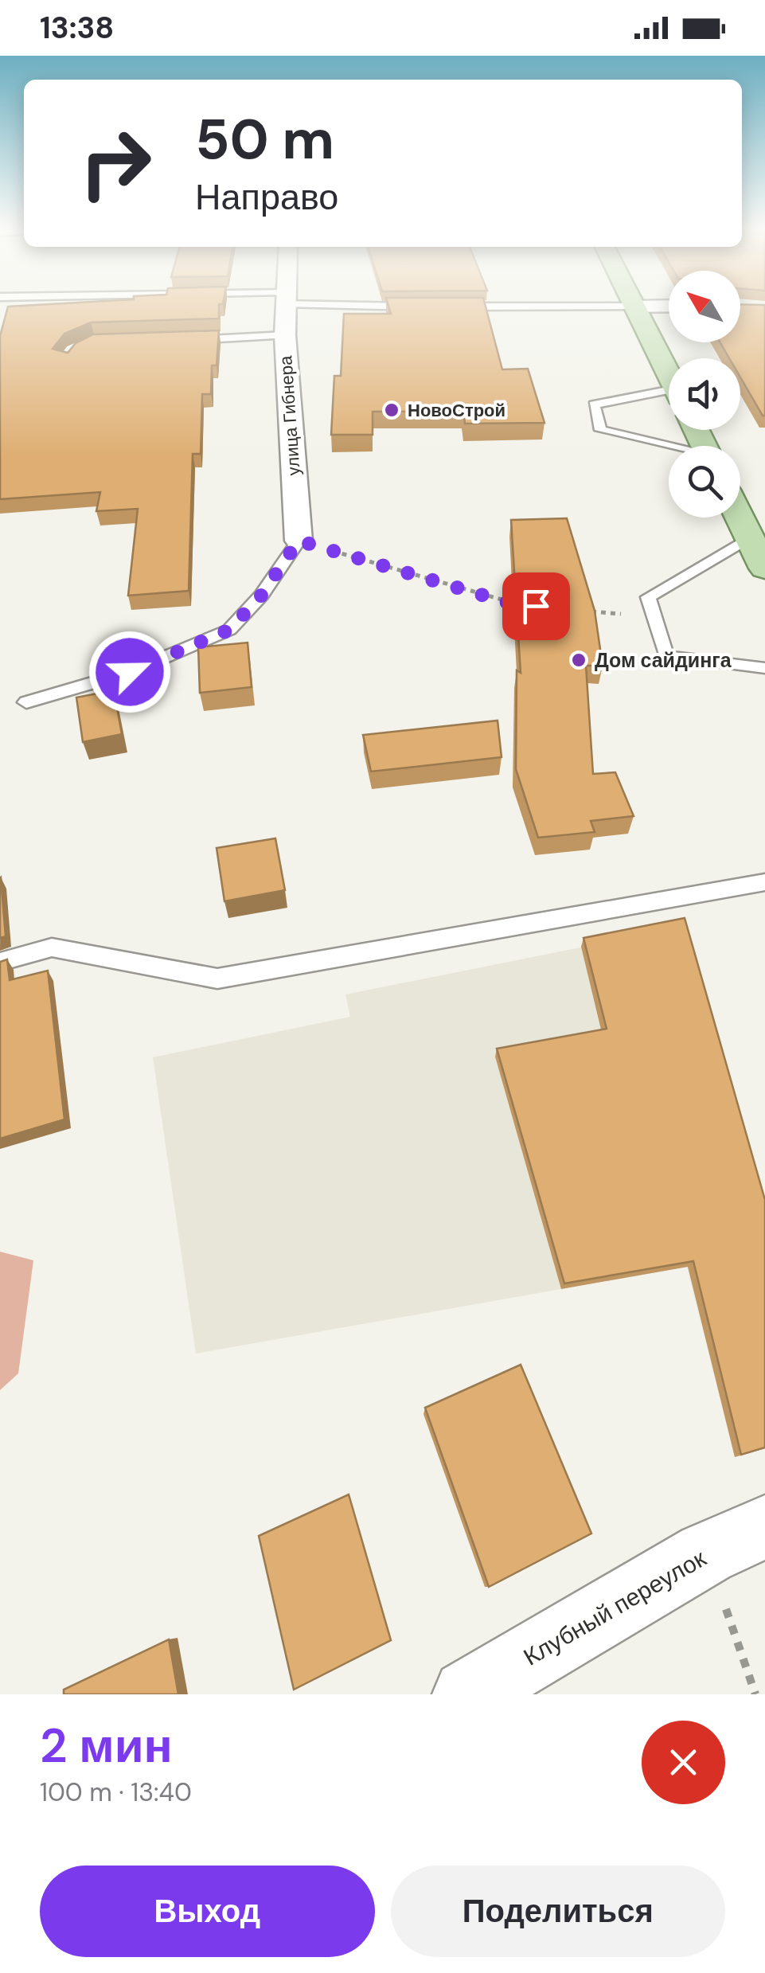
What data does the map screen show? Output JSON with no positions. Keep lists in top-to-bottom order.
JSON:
{
  "streets": {
    "street": ["улица Гибнера", "Клубный переулок"]
  },
  "places": ["НовоСтрой", "Дом сайдинга"],
  "north": "top left",
  "page": {
    "status": "13:38",
    "turn": ["50 m", "Направо"],
    "heading": ["2 мин", "100 m · 13:40"],
    "buttons": ["Выход", "Поделиться"]
  }
}
